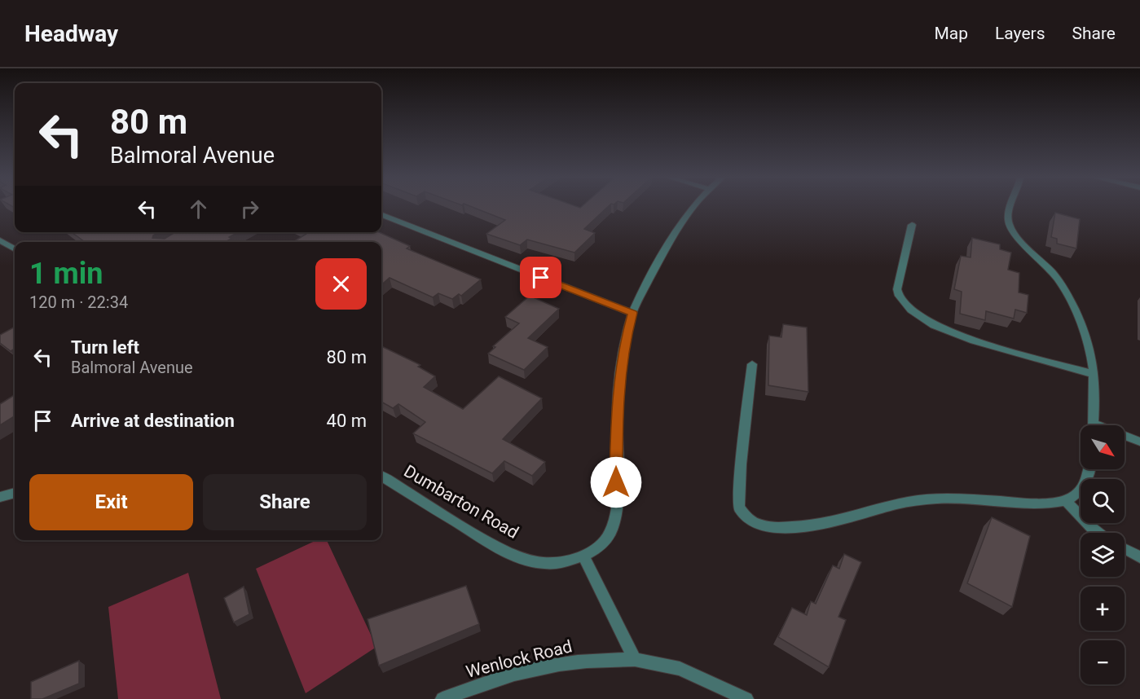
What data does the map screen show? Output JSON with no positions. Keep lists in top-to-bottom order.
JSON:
{
  "streets": {
    "street": ["Dumbarton Road", "Wenlock Road"]
  },
  "north": "bottom right",
  "page": {
    "header": "Headway",
    "nav": ["Map", "Layers", "Share"],
    "turn": ["80 m", "Balmoral Avenue"],
    "heading": ["1 min", "120 m · 22:34"],
    "list": [
      {
        "name": "Turn left",
        "note": "Balmoral Avenue",
        "value": "80 m"
      },
      {
        "name": "Arrive at destination",
        "value": "40 m"
      }
    ],
    "map_buttons": ["+", "−"],
    "buttons": ["Exit", "Share"]
  }
}
